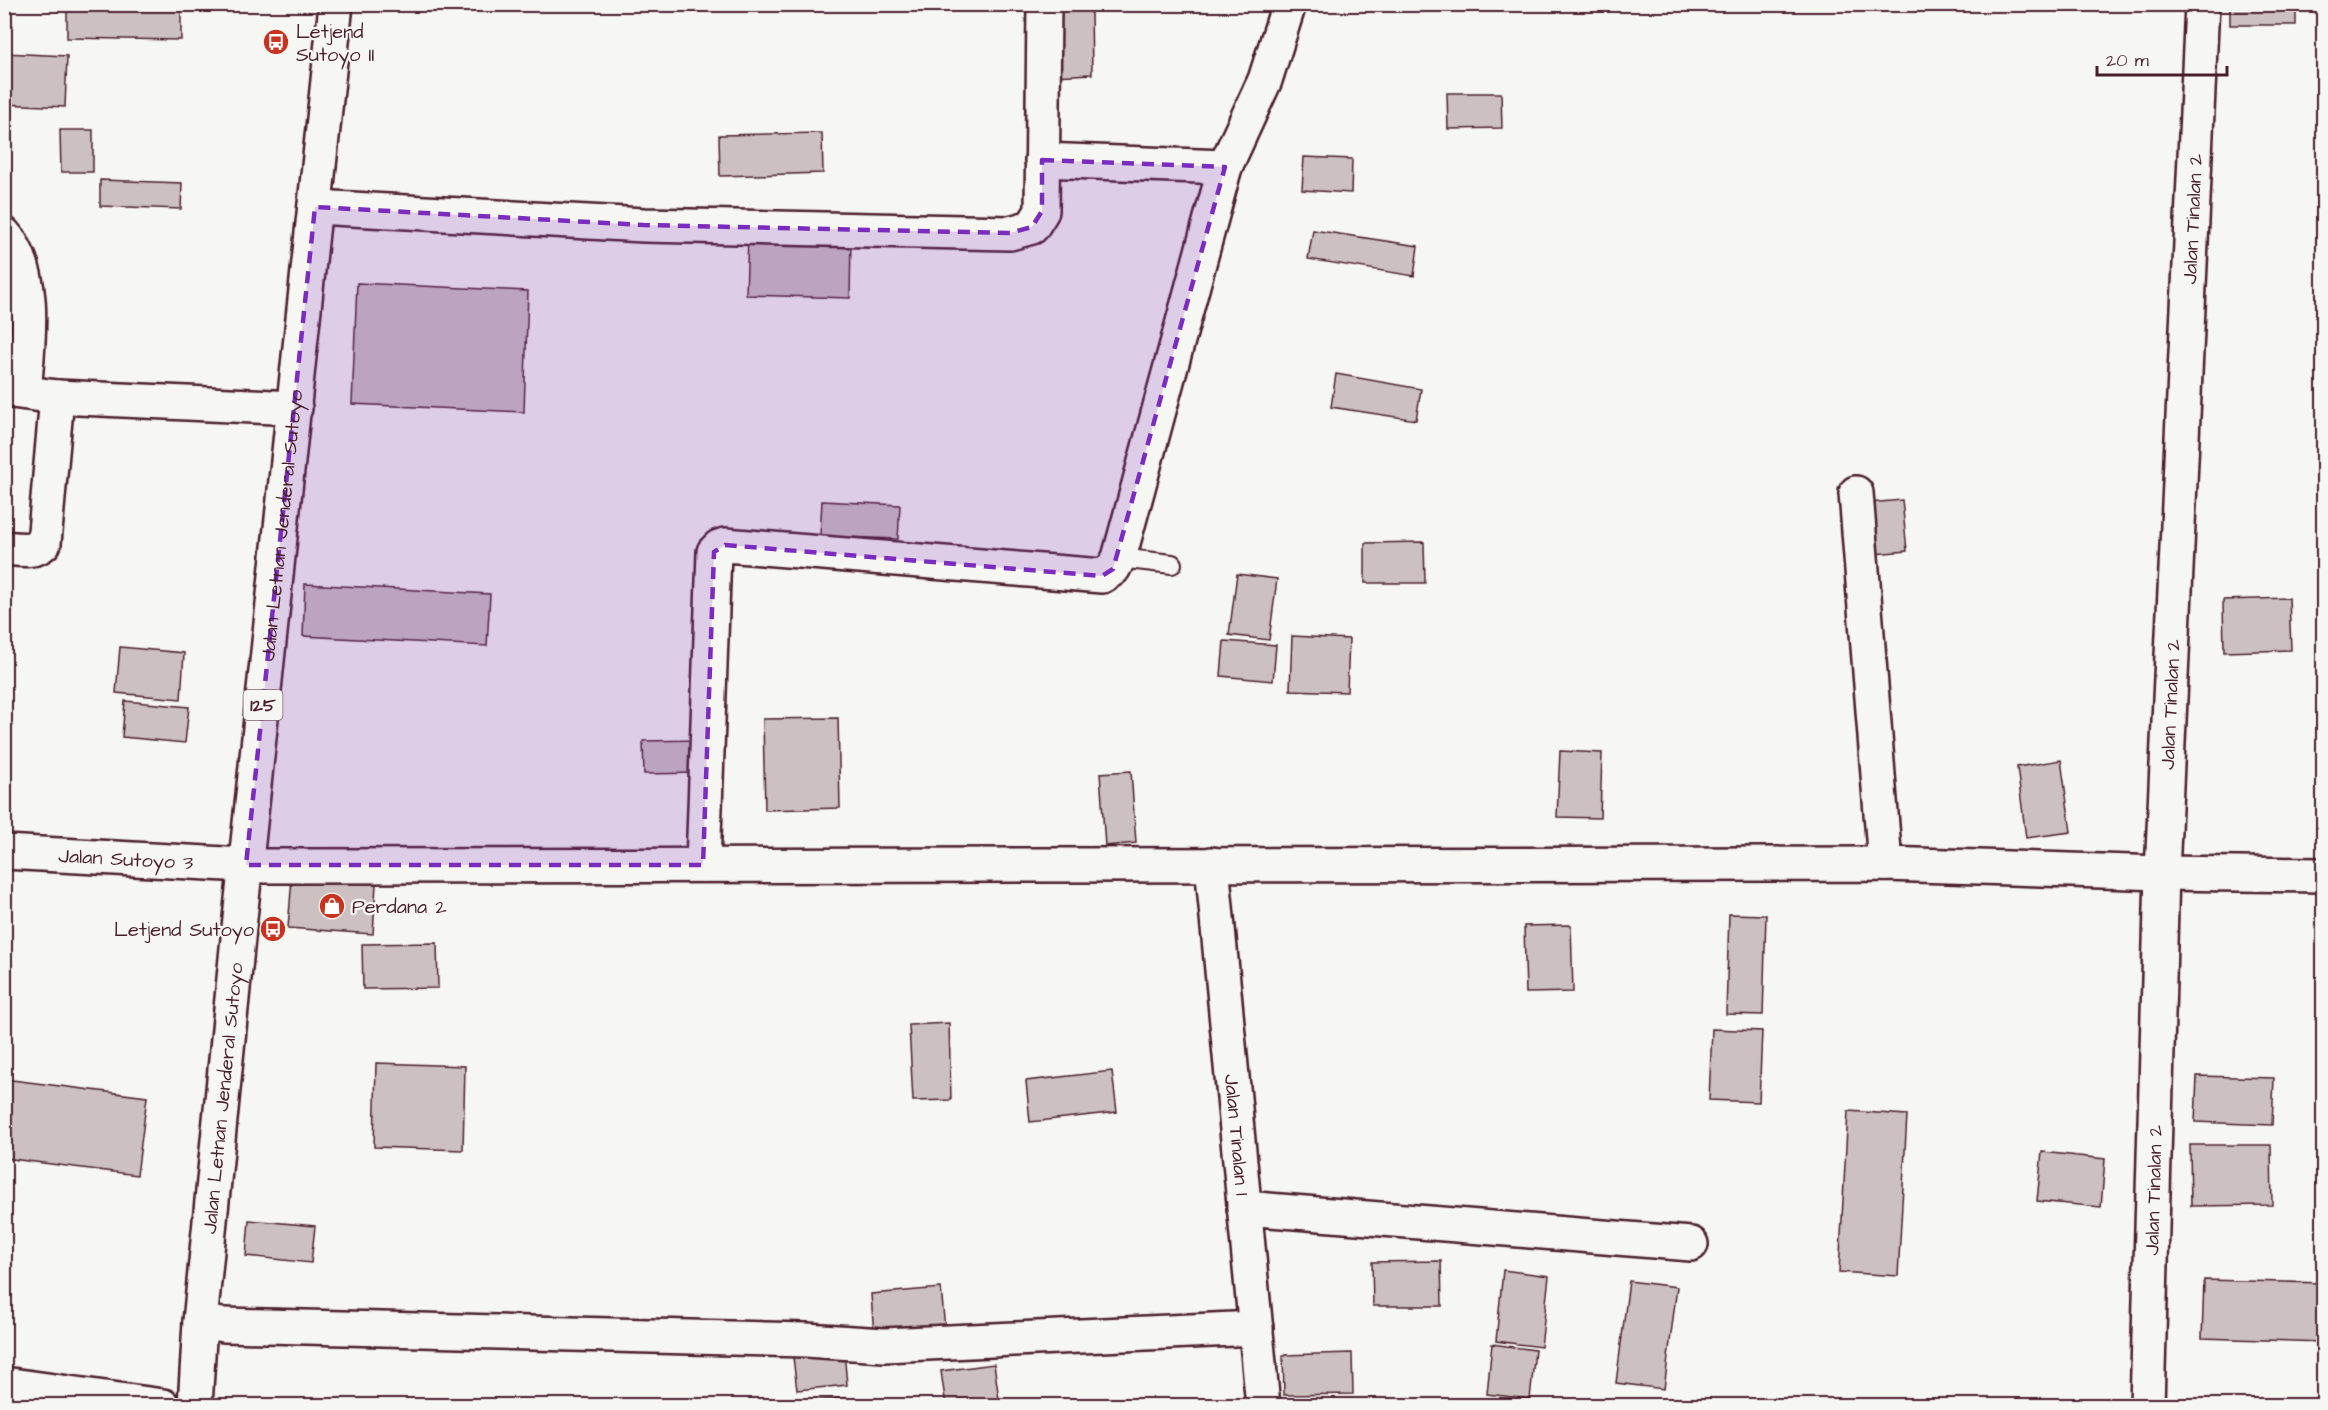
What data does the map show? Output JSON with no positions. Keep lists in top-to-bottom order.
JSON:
{
  "streets": {
    "street": [
      "Jalan Tinalan 2",
      "Jalan Letnan Jenderal Sutoyo",
      "125",
      "Jalan Sutoyo 3",
      "Jalan Tinalan 1"
    ]
  },
  "crossings": [
    ["Jalan Tinalan 2", "Jalan Sutoyo 3"],
    ["Jalan Letnan Jenderal Sutoyo", "Jalan Sutoyo 3"],
    ["Jalan Sutoyo 3", "Jalan Tinalan 1"]
  ],
  "places": {
    "bus stop": ["Letjend Sutoyo II", "Letjend Sutoyo"],
    "shop": ["Perdana 2"]
  },
  "scale_bar": "20 m"
}
